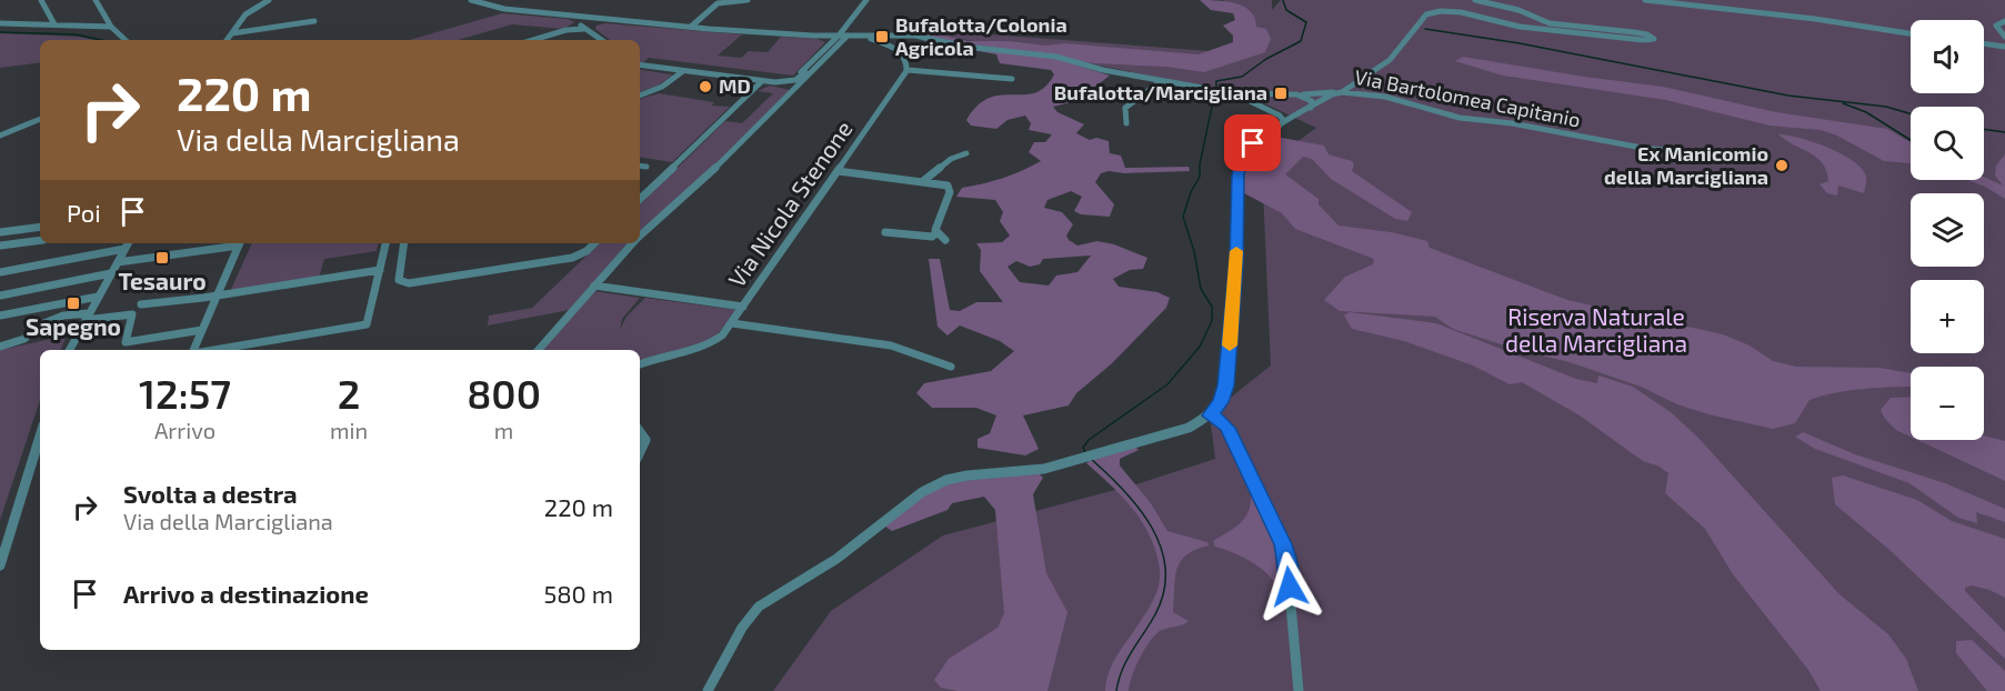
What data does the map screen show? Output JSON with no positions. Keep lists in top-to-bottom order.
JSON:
{
  "streets": {
    "street": ["Via Bartolomea Capitanio", "Via Nicola Stenone"]
  },
  "parks": ["Riserva Naturale della Marcigliana"],
  "places": {
    "transit": [
      "Bufalotta/Colonia Agricola",
      "Bufalotta/Marcigliana",
      "Tesauro",
      "Sapegno"
    ],
    "other": ["MD", "Ex Manicomio della Marcigliana"]
  },
  "page": {
    "map_buttons": ["+", "−"],
    "turn": ["220 m", "Via della Marcigliana"],
    "then": "Poi",
    "eta": [
      "12:57",
      "Arrivo",
      "2",
      "min",
      "800",
      "m"
    ],
    "list": [
      {
        "name": "Svolta a destra",
        "note": "Via della Marcigliana",
        "value": "220 m"
      },
      {
        "name": "Arrivo a destinazione",
        "value": "580 m"
      }
    ]
  }
}
